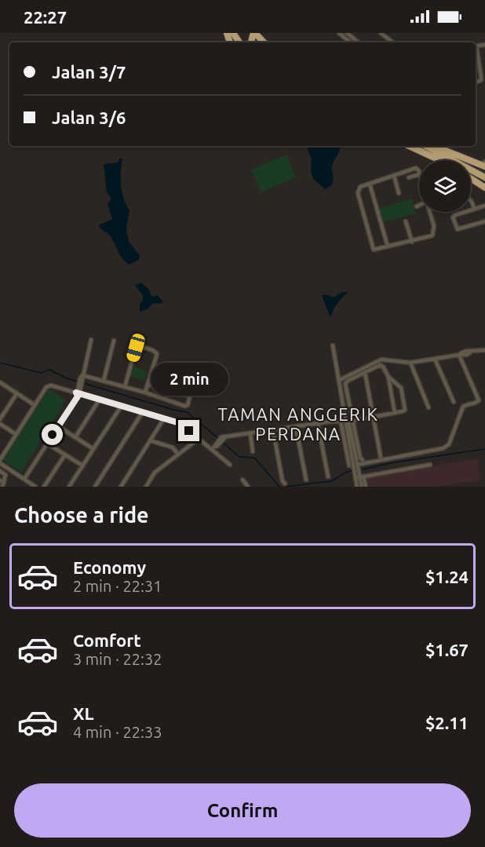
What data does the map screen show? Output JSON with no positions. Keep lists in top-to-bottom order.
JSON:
{
  "districts": ["TAMAN ANGGERIK PERDANA"],
  "page": {
    "status": "22:27",
    "banner": ["Jalan 3/7", "Jalan 3/6"],
    "bubble": "2 min",
    "heading": "Choose a ride",
    "list": [
      {
        "name": "Economy",
        "note": "2 min · 22:31",
        "value": "$1.24"
      },
      {
        "name": "Comfort",
        "note": "3 min · 22:32",
        "value": "$1.67"
      },
      {
        "name": "XL",
        "note": "4 min · 22:33",
        "value": "$2.11"
      }
    ],
    "buttons": "Confirm"
  }
}
